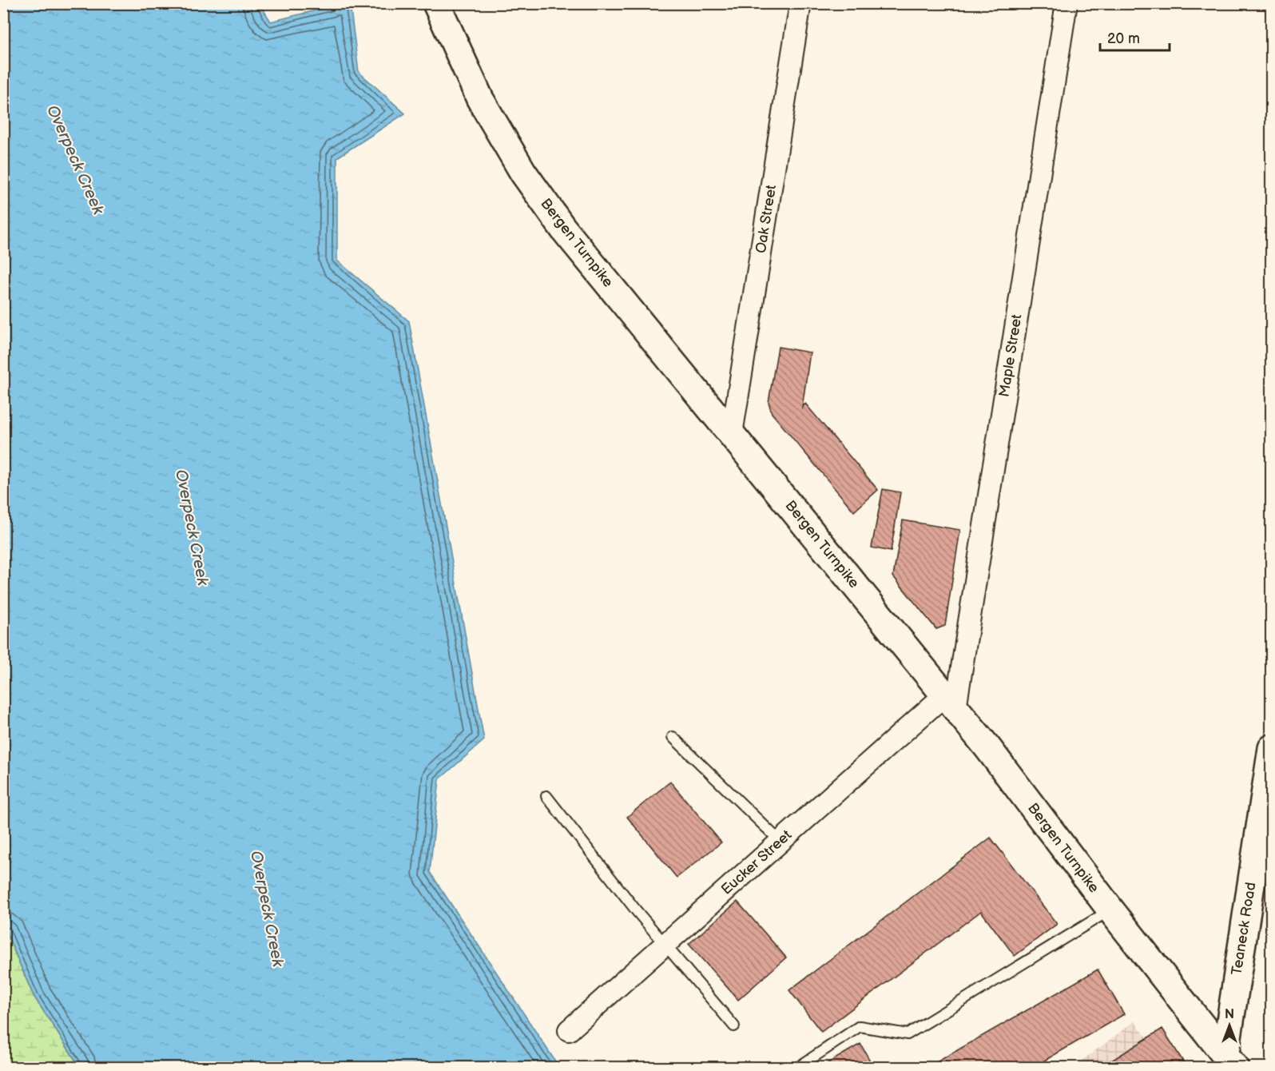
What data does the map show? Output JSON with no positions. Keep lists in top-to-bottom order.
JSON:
{
  "streets": {
    "street": [
      "Oak Street",
      "Bergen Turnpike",
      "Maple Street",
      "Eucker Street",
      "Teaneck Road"
    ]
  },
  "crossings": [
    ["Oak Street", "Bergen Turnpike"],
    ["Bergen Turnpike", "Maple Street"],
    ["Bergen Turnpike", "Eucker Street"],
    ["Bergen Turnpike", "Teaneck Road"],
    ["Maple Street", "Eucker Street"]
  ],
  "water": ["Overpeck Creek"],
  "scale_bar": "20 m",
  "north": "top"
}
